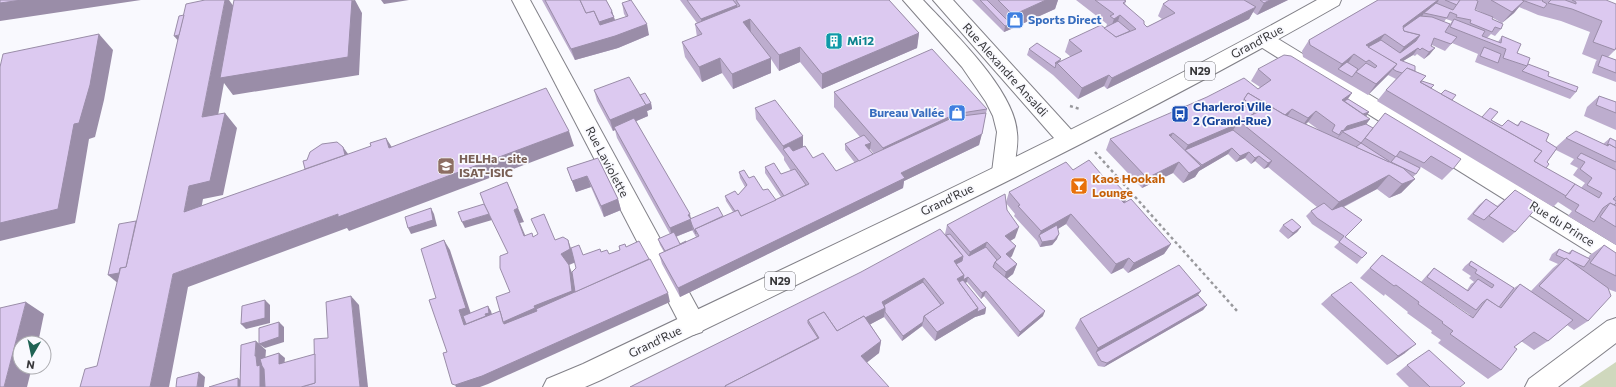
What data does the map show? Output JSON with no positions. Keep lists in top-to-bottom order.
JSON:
{
  "streets": {
    "street": [
      "Grand'Rue",
      "Rue Alexandre Ansaldi",
      "N29",
      "Rue Laviolette",
      "Rue du Prince"
    ]
  },
  "crossings": [
    ["Grand'Rue", "Rue Alexandre Ansaldi"],
    ["Grand'Rue", "Rue Laviolette"],
    ["Grand'Rue", "Rue du Prince"]
  ],
  "places": {
    "shop": ["Sports Direct", "Bureau Vallée"],
    "building": ["Mi12"],
    "bus stop": ["Charleroi Ville 2 (Grand-Rue)"],
    "school or university": ["HELHa - site ISAT-ISIC"],
    "bar": ["Kaos Hookah Lounge"]
  },
  "north": "bottom"
}
